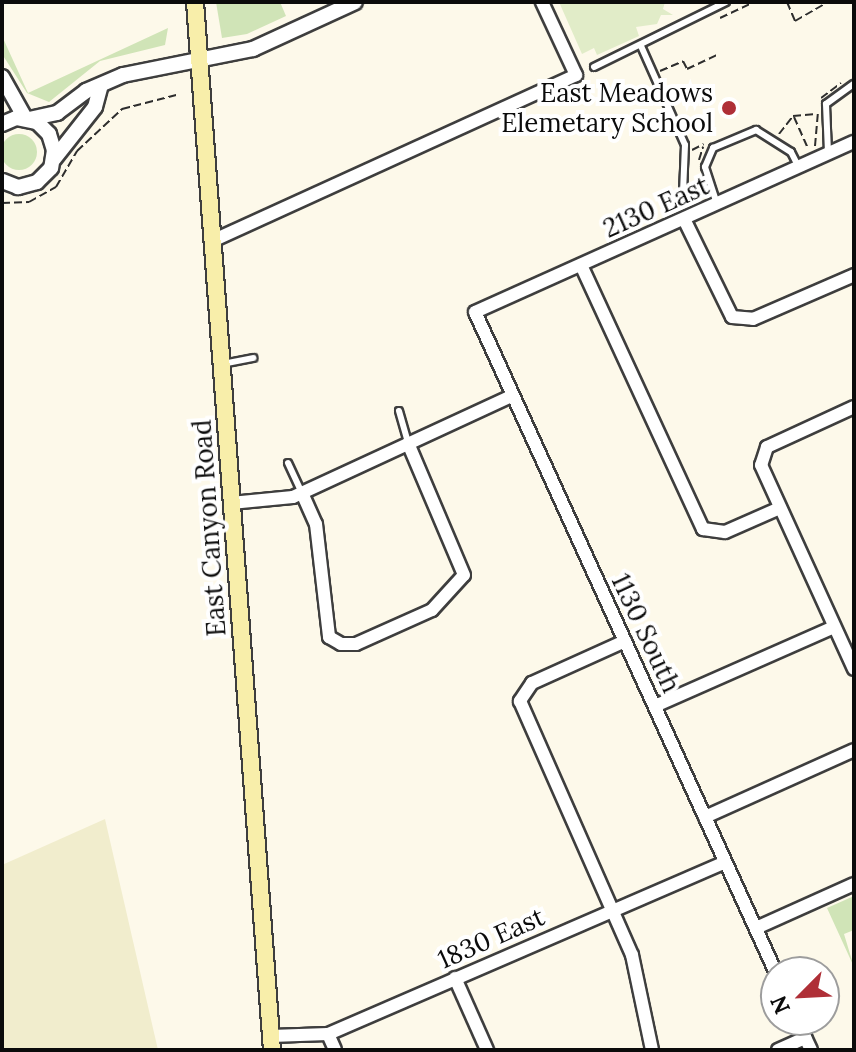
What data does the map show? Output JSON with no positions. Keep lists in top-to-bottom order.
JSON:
{
  "streets": {
    "main road": ["East Canyon Road"],
    "street": ["2130 East", "1130 South", "1830 East"]
  },
  "crossings": [
    ["2130 East", "1130 South"],
    ["East Canyon Road", "1830 East"],
    ["1130 South", "1830 East"]
  ],
  "places": ["East Meadows Elemetary School"],
  "north": "bottom left"
}
